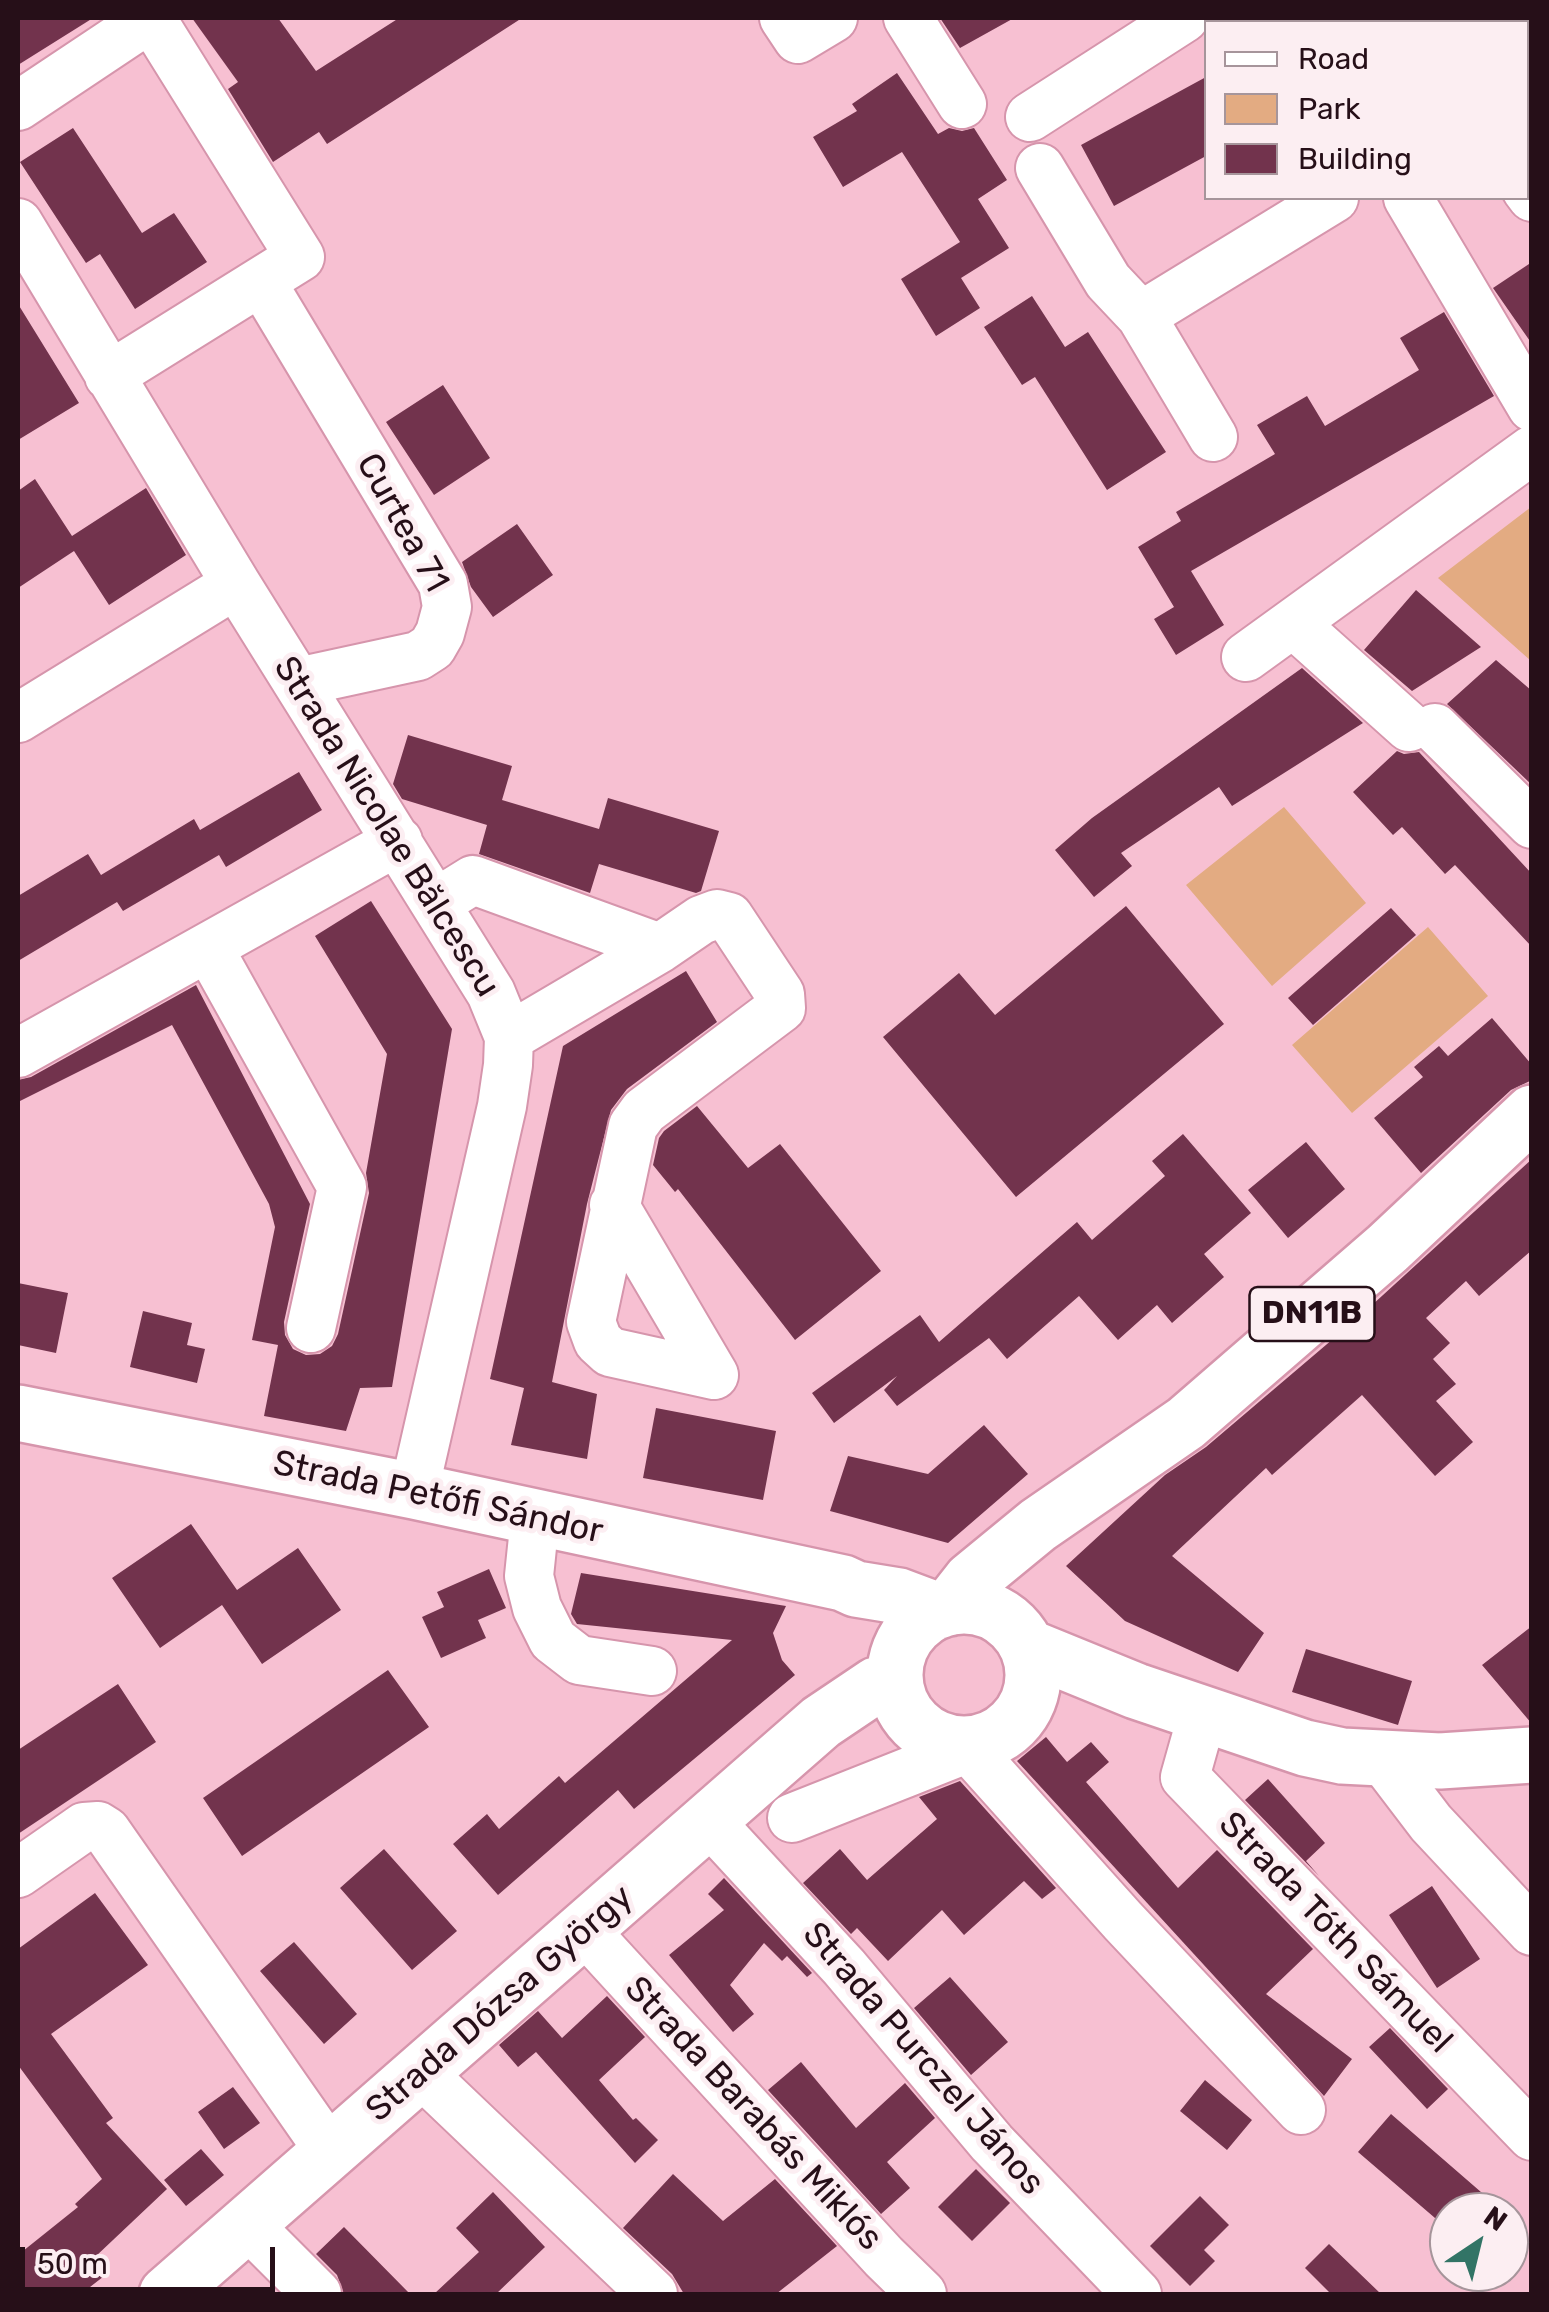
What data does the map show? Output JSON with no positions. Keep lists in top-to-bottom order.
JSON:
{
  "streets": {
    "main road": ["DN11B", "Strada Petőfi Sándor", "Strada Dózsa György"],
    "street": [
      "Curtea 71",
      "Strada Nicolae Bălcescu",
      "Strada Tóth Sámuel",
      "Strada Purczel János",
      "Strada Barabás Miklós"
    ]
  },
  "crossings": [
    ["Curtea 71", "Strada Nicolae Bălcescu"],
    ["Strada Nicolae Bălcescu", "Strada Petőfi Sándor"],
    ["DN11B", "Strada Petőfi Sándor"],
    ["DN11B", "Strada Dózsa György"],
    ["Strada Petőfi Sándor", "Strada Dózsa György"],
    ["Strada Dózsa György", "Strada Purczel János"],
    ["Strada Dózsa György", "Strada Barabás Miklós"]
  ],
  "legend": ["Road", "Park", "Building"],
  "scale_bar": "50 m",
  "north": "top right"
}
